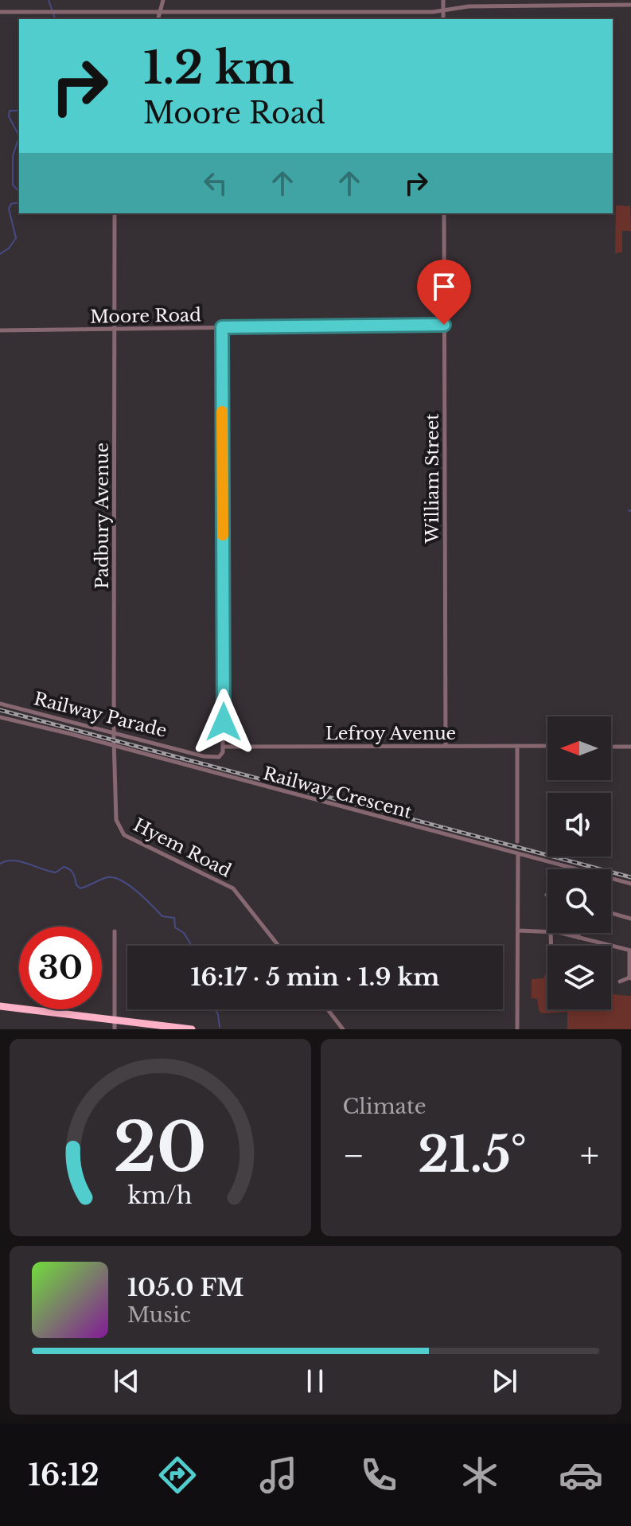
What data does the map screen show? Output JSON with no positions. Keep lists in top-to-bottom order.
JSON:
{
  "streets": {
    "street": [
      "Moore Road",
      "William Street",
      "Padbury Avenue",
      "Railway Parade",
      "Lefroy Avenue",
      "Railway Crescent",
      "Hyem Road"
    ]
  },
  "crossings": [
    ["Moore Road", "William Street"],
    ["Moore Road", "Padbury Avenue"],
    ["William Street", "Lefroy Avenue"],
    ["Padbury Avenue", "Railway Parade"],
    ["Padbury Avenue", "Railway Crescent"],
    ["Padbury Avenue", "Hyem Road"],
    ["Railway Parade", "Lefroy Avenue"]
  ],
  "north": "left",
  "page": {
    "turn": ["1.2 km", "Moore Road"],
    "limit": "30",
    "trip": "16:17 · 5 min · 1.9 km",
    "tile": "Climate",
    "heat": ["−", "21.5°", "+"],
    "song": ["105.0 FM", "Music"],
    "tabs": "16:12",
    "gauge": ["20", "km/h"]
  }
}
